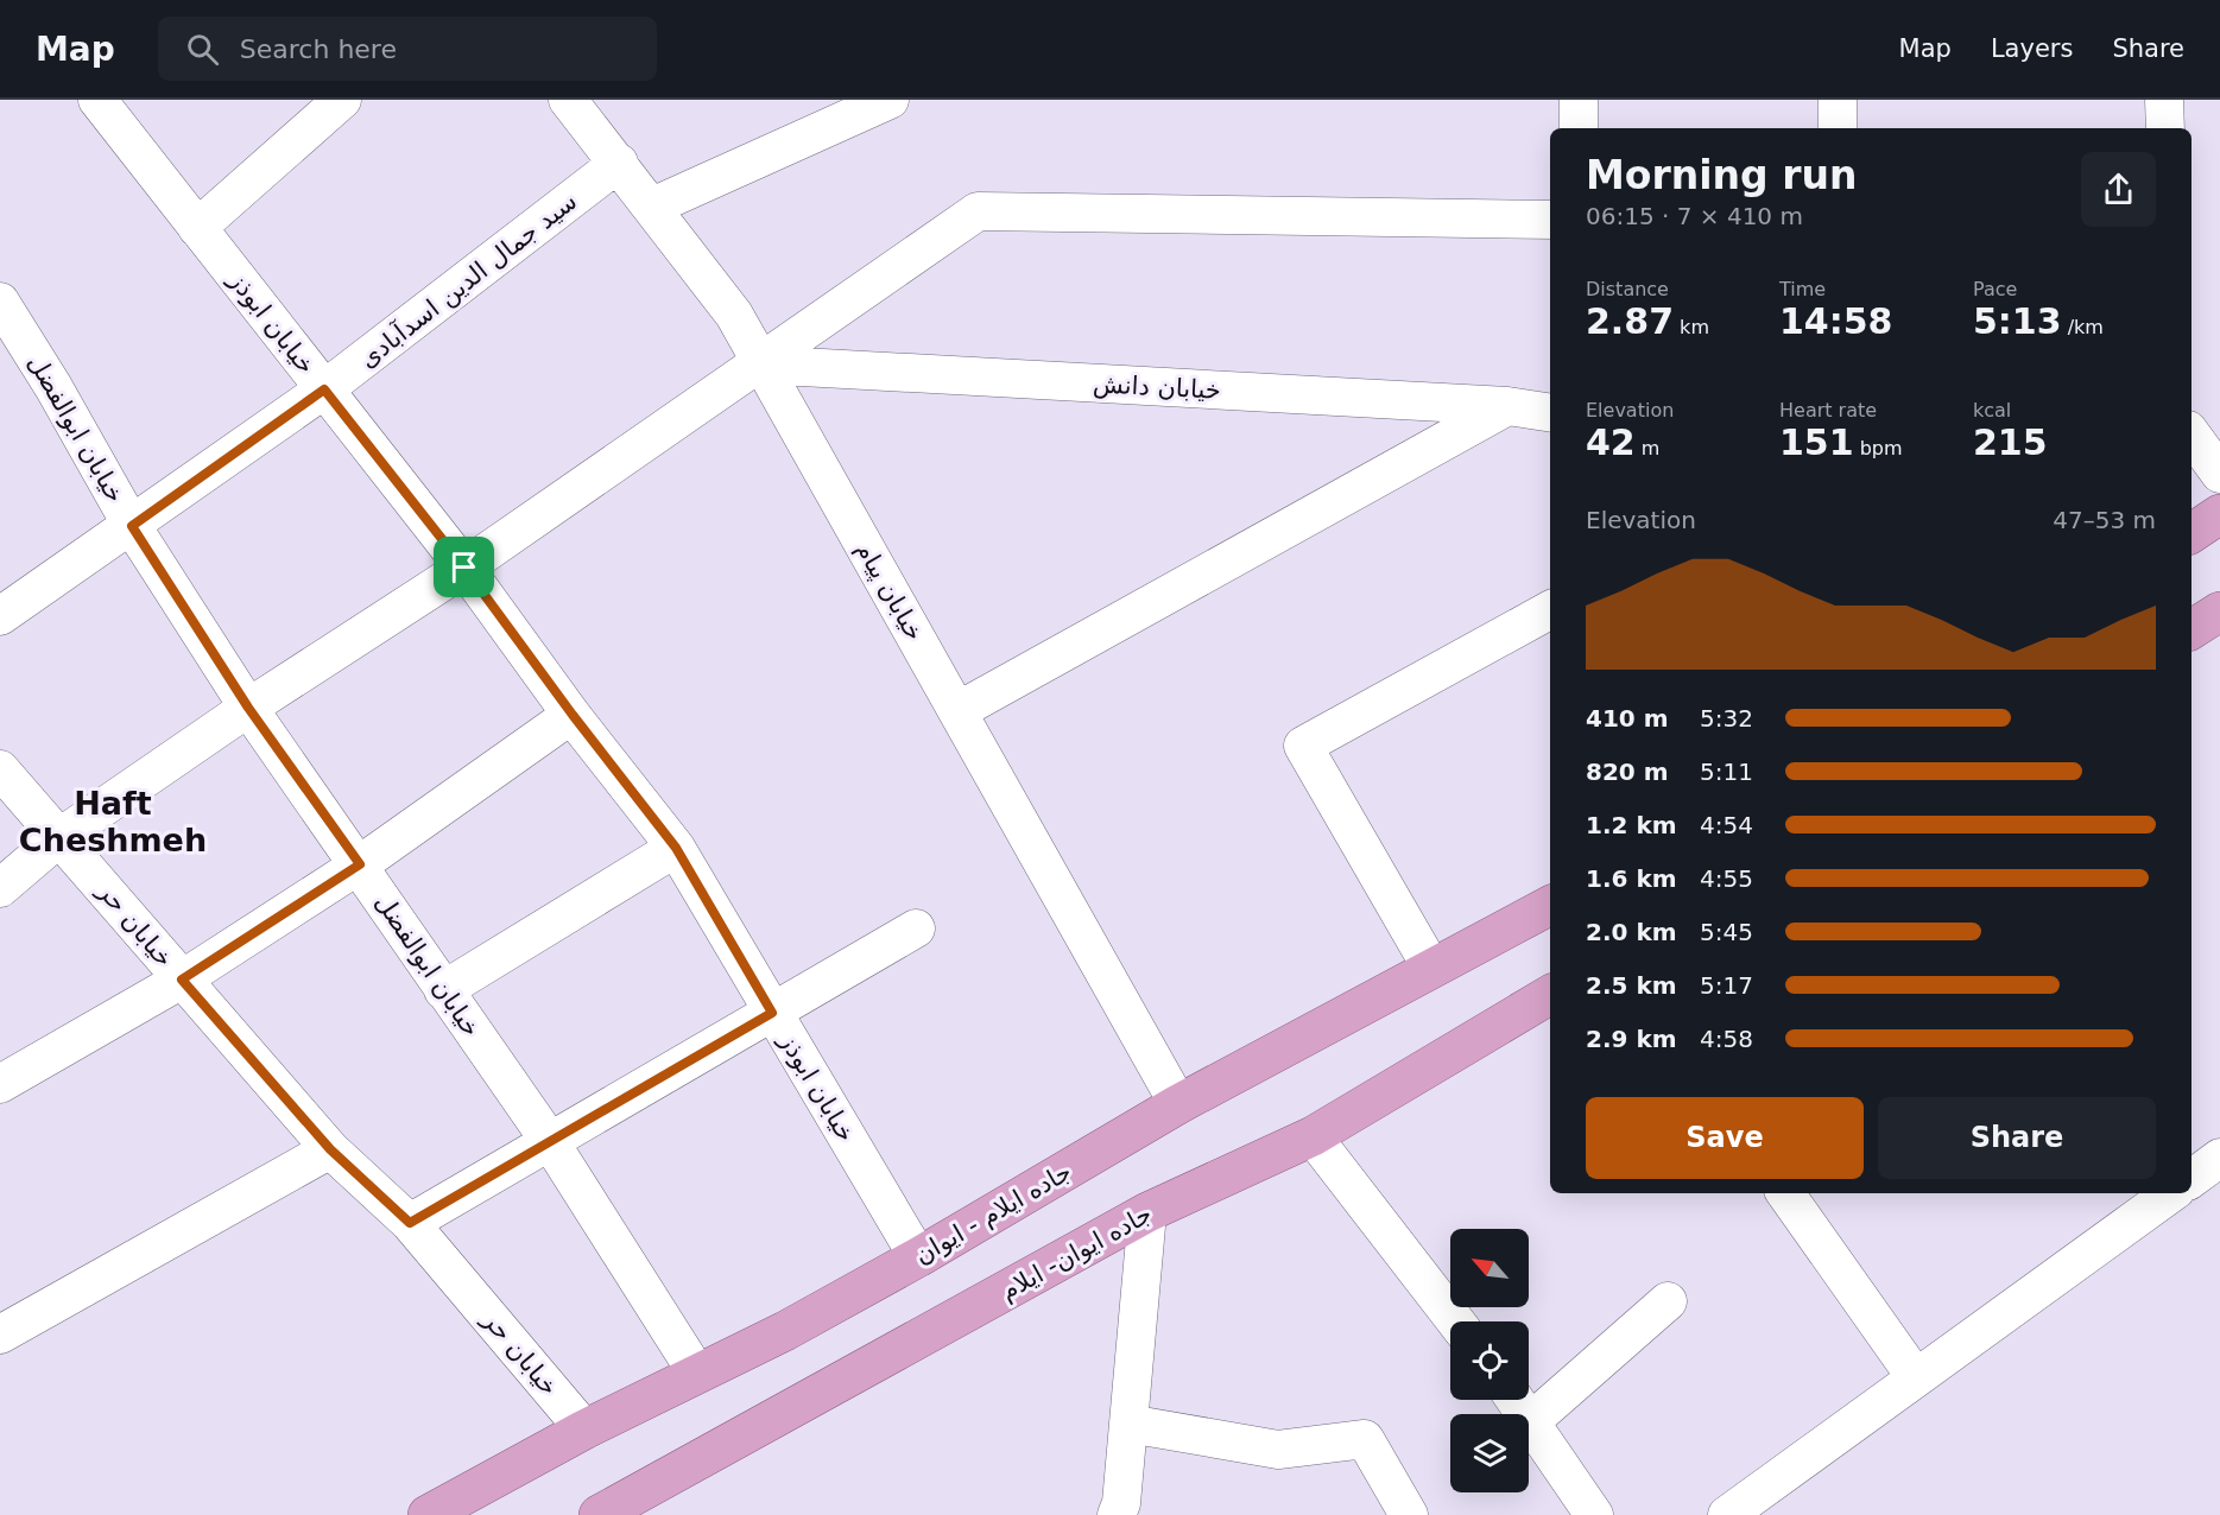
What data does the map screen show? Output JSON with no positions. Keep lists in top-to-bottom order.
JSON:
{
  "streets": {
    "highway": ["جاده ایلام - ایوان", "جاده ایوان- ایلام"],
    "street": [
      "سید جمال الدین اسدآبادی",
      "خیابان ابوذز",
      "خیابان دانش",
      "خیابان ابوالفضل",
      "خیابان پیام",
      "خیابان حر"
    ]
  },
  "crossings": [
    ["سید جمال الدین اسدآبادی", "خیابان ابوذز"],
    ["سید جمال الدین اسدآبادی", "خیابان ابوالفضل"],
    ["سید جمال الدین اسدآبادی", "خیابان پیام"],
    ["خیابان ابوذز", "جاده ایلام - ایوان"],
    ["خیابان دانش", "خیابان پیام"],
    ["خیابان ابوالفضل", "جاده ایلام - ایوان"],
    ["خیابان پیام", "جاده ایلام - ایوان"],
    ["خیابان حر", "جاده ایلام - ایوان"]
  ],
  "districts": ["Haft Cheshmeh"],
  "north": "top left",
  "page": {
    "header": "Map",
    "search": "Search here",
    "nav": ["Map", "Layers", "Share"],
    "heading": ["Morning run", "06:15 · 7 × 410 m"],
    "stats": [
      ["Distance", "2.87 km"],
      ["Time", "14:58"],
      ["Pace", "5:13 /km"],
      ["Elevation", "42 m"],
      ["Heart rate", "151 bpm"],
      ["kcal", "215"]
    ],
    "chart": ["Elevation", "47–53 m"],
    "list": [
      {
        "name": "410 m",
        "note": "5:32"
      },
      {
        "name": "820 m",
        "note": "5:11"
      },
      {
        "name": "1.2 km",
        "note": "4:54"
      },
      {
        "name": "1.6 km",
        "note": "4:55"
      },
      {
        "name": "2.0 km",
        "note": "5:45"
      },
      {
        "name": "2.5 km",
        "note": "5:17"
      },
      {
        "name": "2.9 km",
        "note": "4:58"
      }
    ],
    "buttons": ["Save", "Share"]
  }
}
